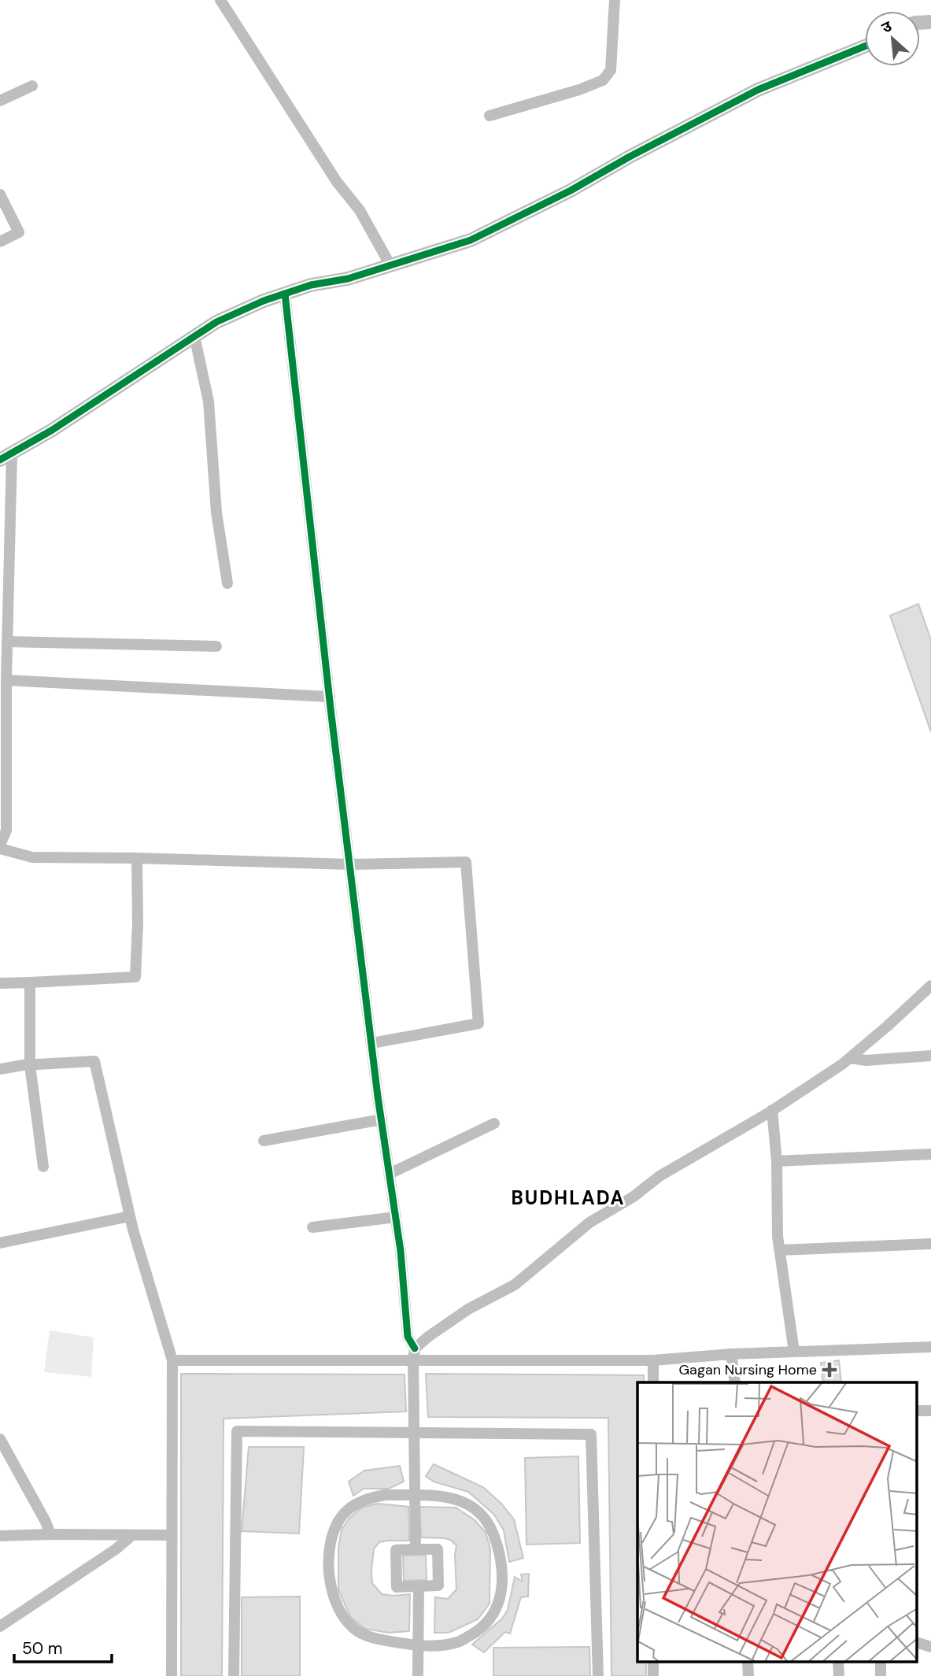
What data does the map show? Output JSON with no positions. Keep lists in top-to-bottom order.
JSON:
{
  "districts": ["BUDHLADA"],
  "places": {
    "health": ["Gagan Nursing Home"]
  },
  "scale_bar": "50 m",
  "north": "top left"
}
